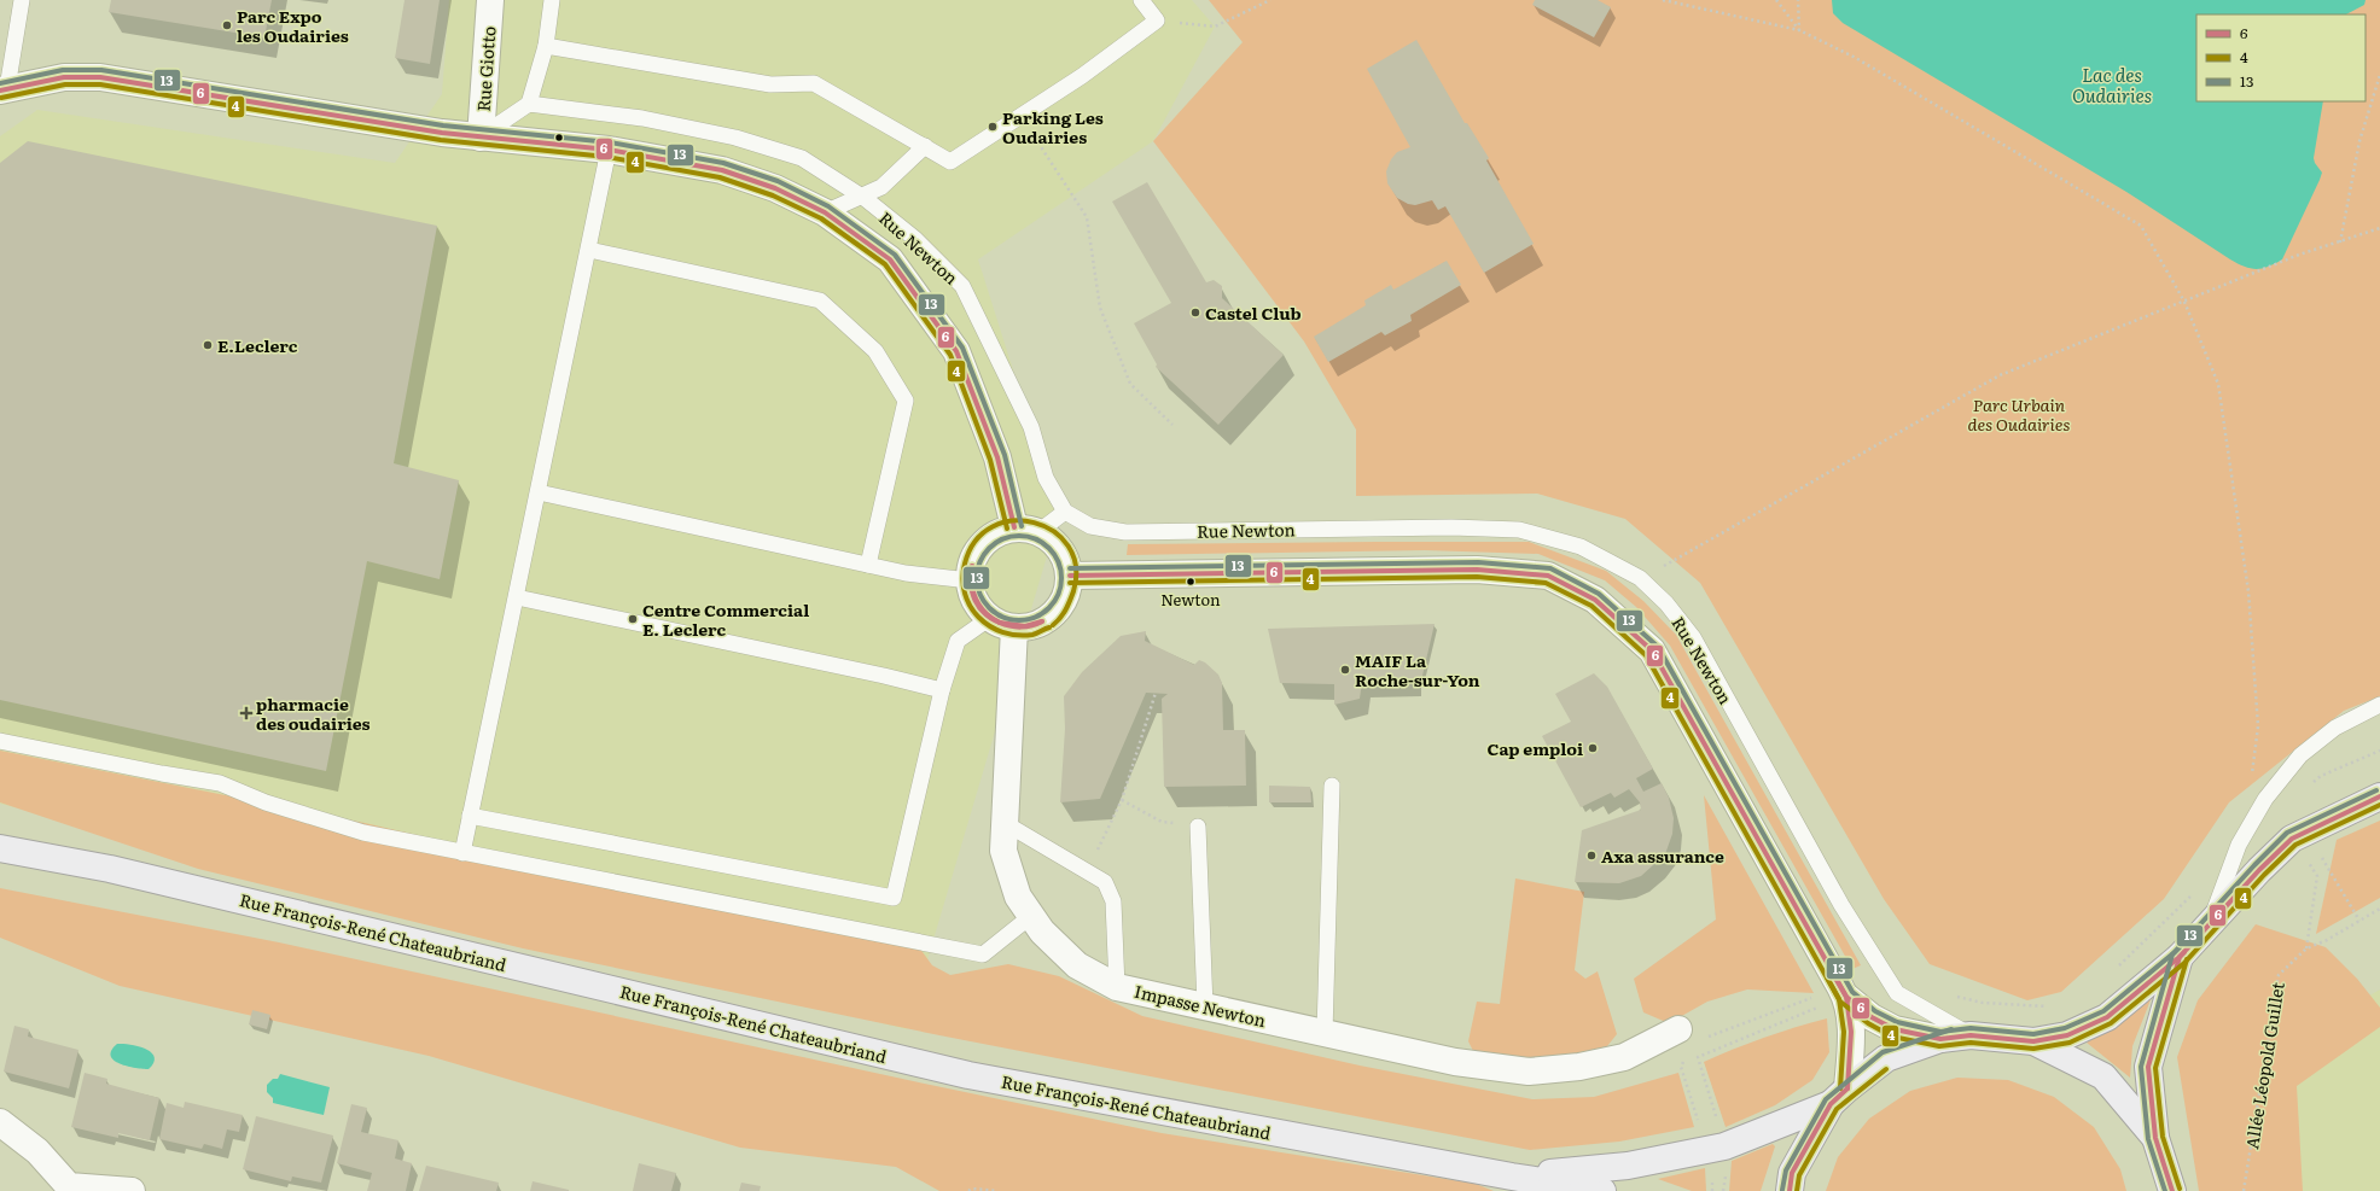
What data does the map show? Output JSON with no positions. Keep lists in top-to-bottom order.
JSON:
{
  "streets": {
    "main road": ["Rue François-René Chateaubriand"],
    "street": ["Rue Giotto", "Rue Newton", "Impasse Newton"],
    "path": ["Allée Léopold Guillet"]
  },
  "crossings": [
    ["Rue Giotto", "Rue Newton"],
    ["Rue Newton", "Impasse Newton"]
  ],
  "water": ["Lac des Oudairies"],
  "parks": ["Parc Urbain des Oudairies"],
  "places": {
    "other": [
      "Parc Expo les Oudairies",
      "Parking Les Oudairies",
      "Castel Club",
      "E.Leclerc",
      "Newton",
      "Centre Commercial E. Leclerc",
      "MAIF La Roche-sur-Yon",
      "Cap emploi",
      "Axa assurance"
    ],
    "health": ["pharmacie des oudairies"]
  },
  "lines": ["transit line 13", "transit line 6", "transit line 4"],
  "legend": ["6", "4", "13"]
}
